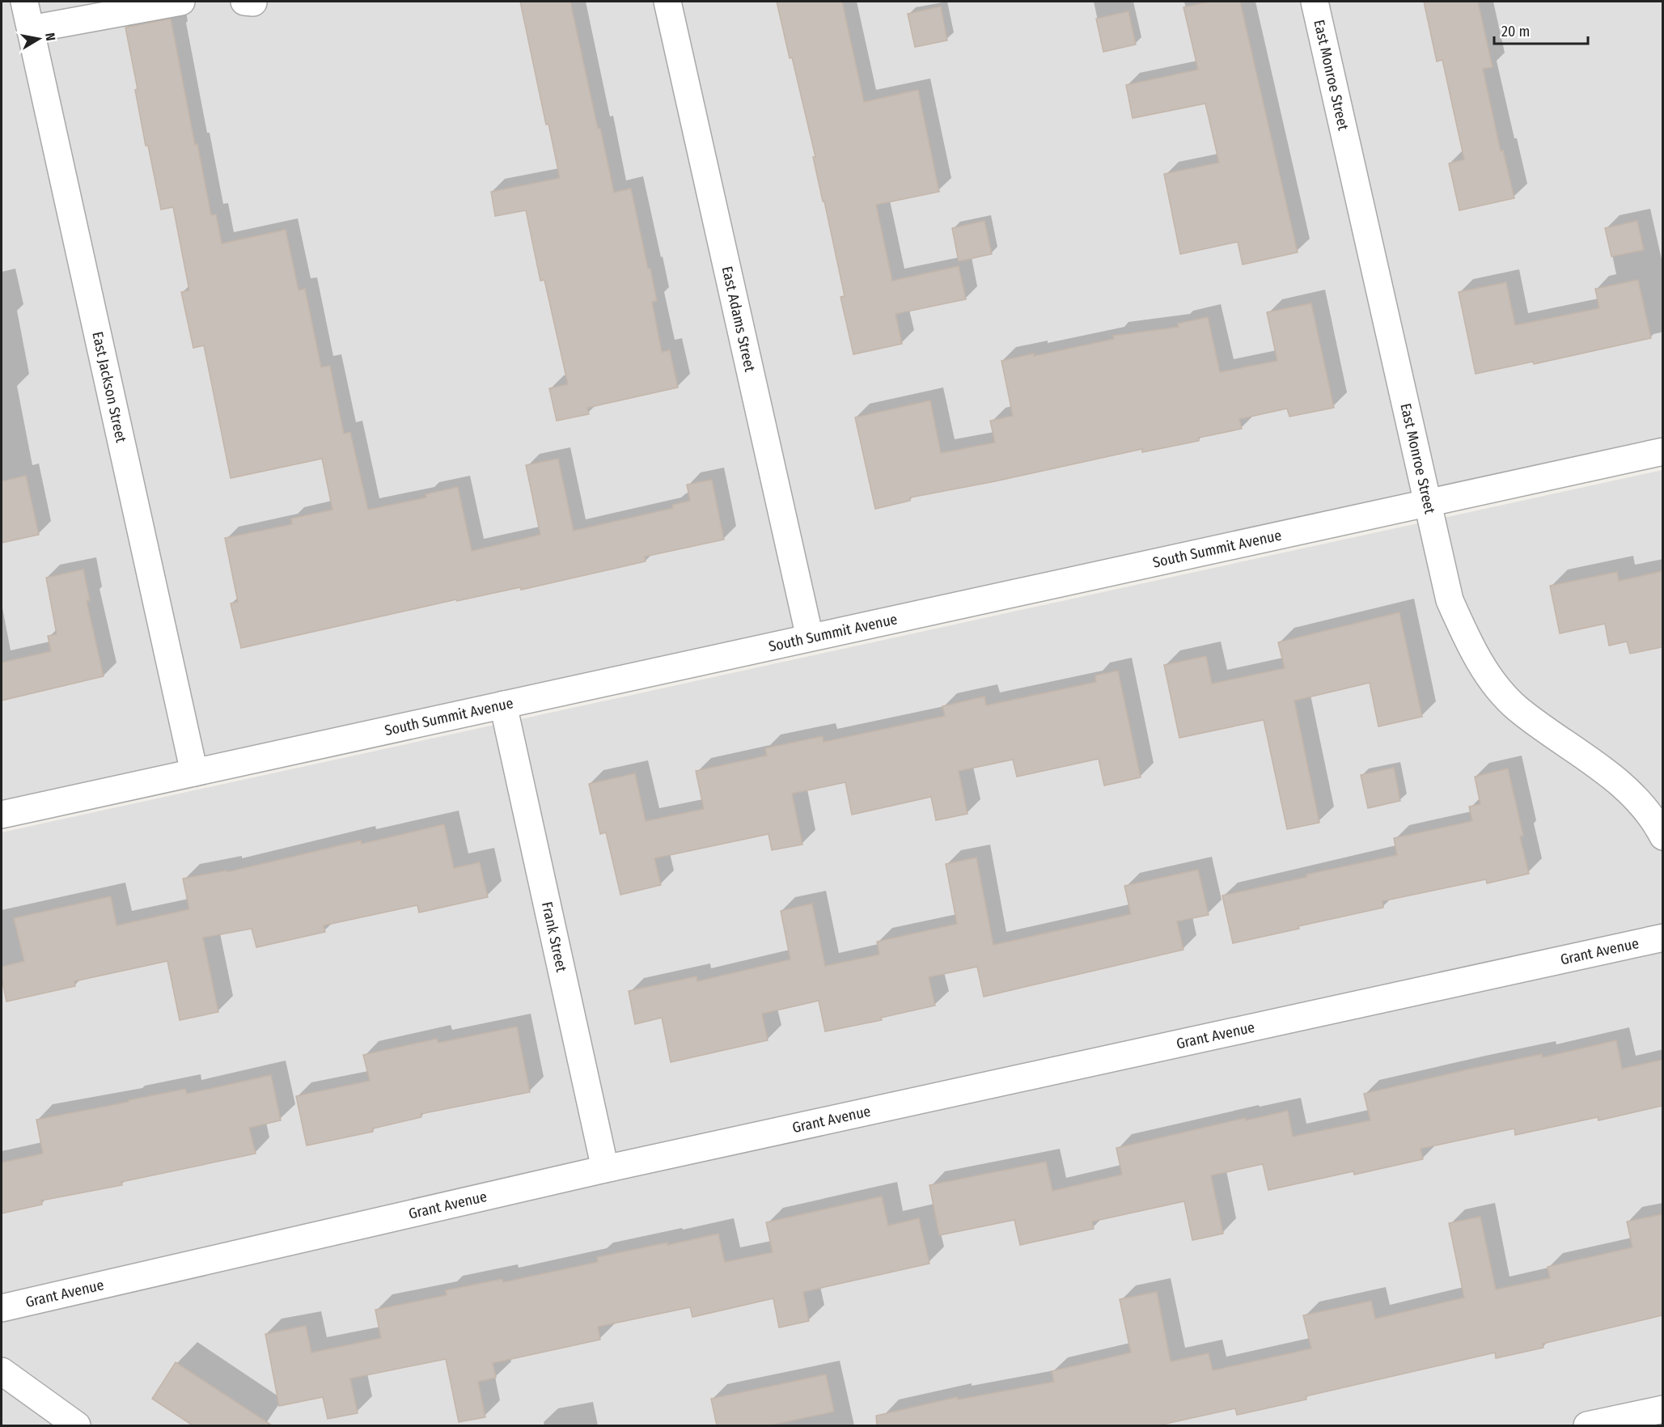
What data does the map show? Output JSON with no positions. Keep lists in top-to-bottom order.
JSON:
{
  "streets": {
    "street": [
      "East Monroe Street",
      "East Adams Street",
      "East Jackson Street",
      "South Summit Avenue",
      "Frank Street",
      "Grant Avenue"
    ]
  },
  "crossings": [
    ["East Monroe Street", "South Summit Avenue"],
    ["East Adams Street", "South Summit Avenue"],
    ["East Jackson Street", "South Summit Avenue"],
    ["South Summit Avenue", "Frank Street"],
    ["Frank Street", "Grant Avenue"]
  ],
  "scale_bar": "20 m",
  "north": "right"
}
